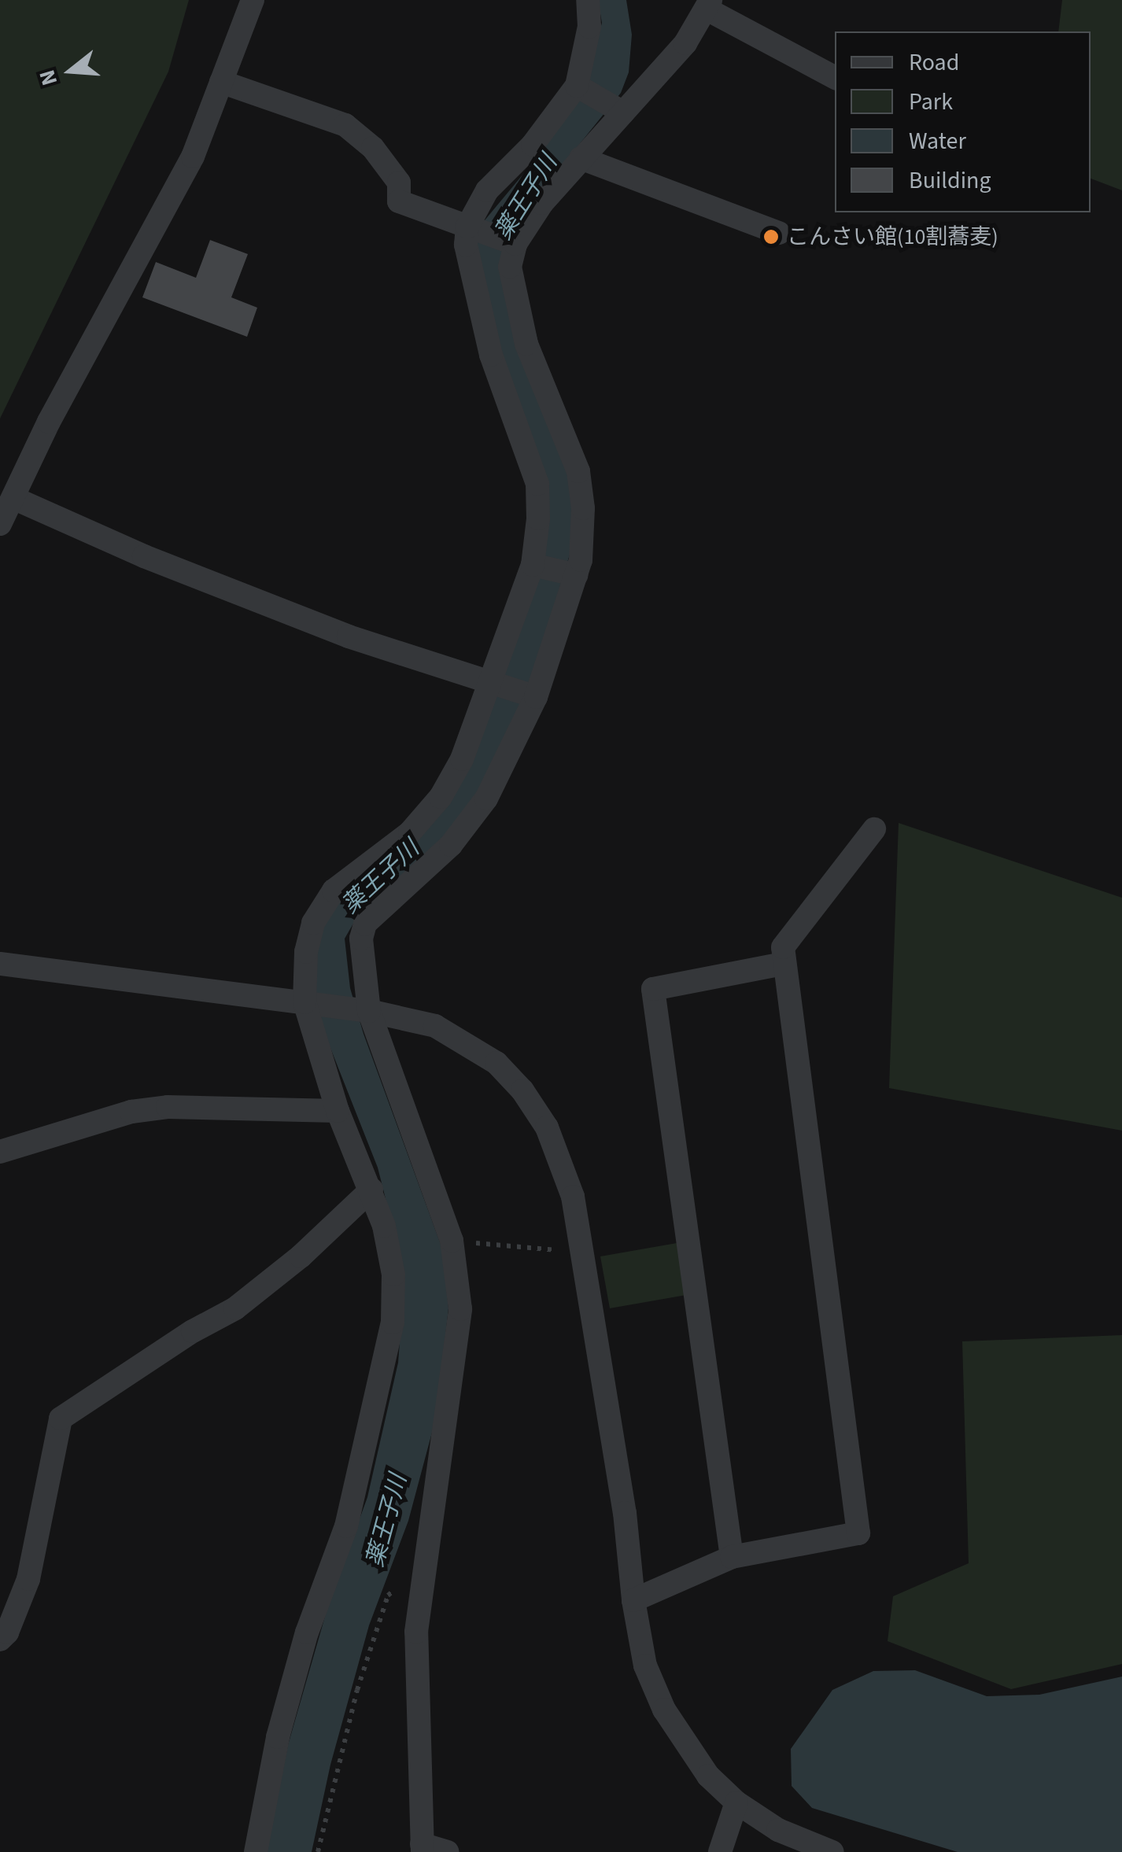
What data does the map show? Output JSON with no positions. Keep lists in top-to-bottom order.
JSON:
{
  "water": ["薬王子川"],
  "places": ["こんさい館(10割蕎麦)"],
  "legend": [
    "Road",
    "Park",
    "Water",
    "Building"
  ],
  "north": "left"
}
